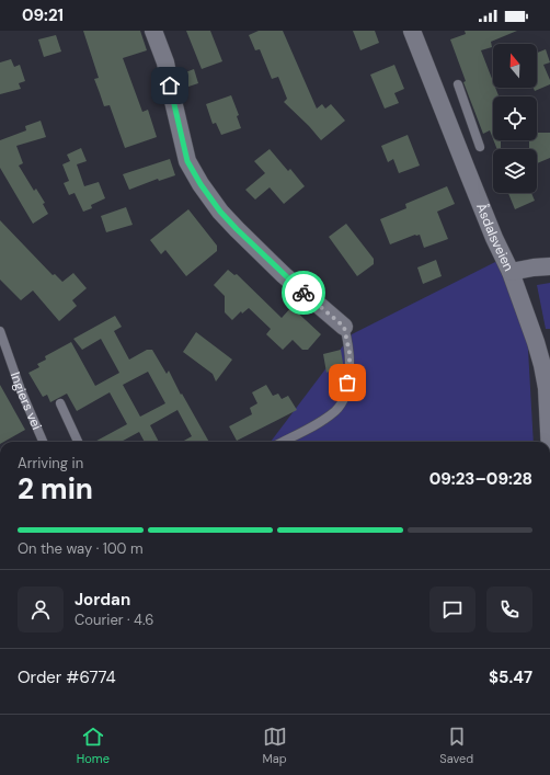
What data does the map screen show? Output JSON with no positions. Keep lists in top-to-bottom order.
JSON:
{
  "streets": {
    "street": ["Åsdalsveien"],
    "lane": ["Ingiers vei"]
  },
  "north": "top",
  "page": {
    "status": "09:21",
    "heading": ["2 min", "Arriving in", "09:23–09:28"],
    "panel": [
      "Jordan",
      "Courier · 4.6",
      "Order #6774",
      "$5.47"
    ],
    "bar": "On the way · 100 m",
    "tabs": ["Home", "Map", "Saved"]
  }
}
